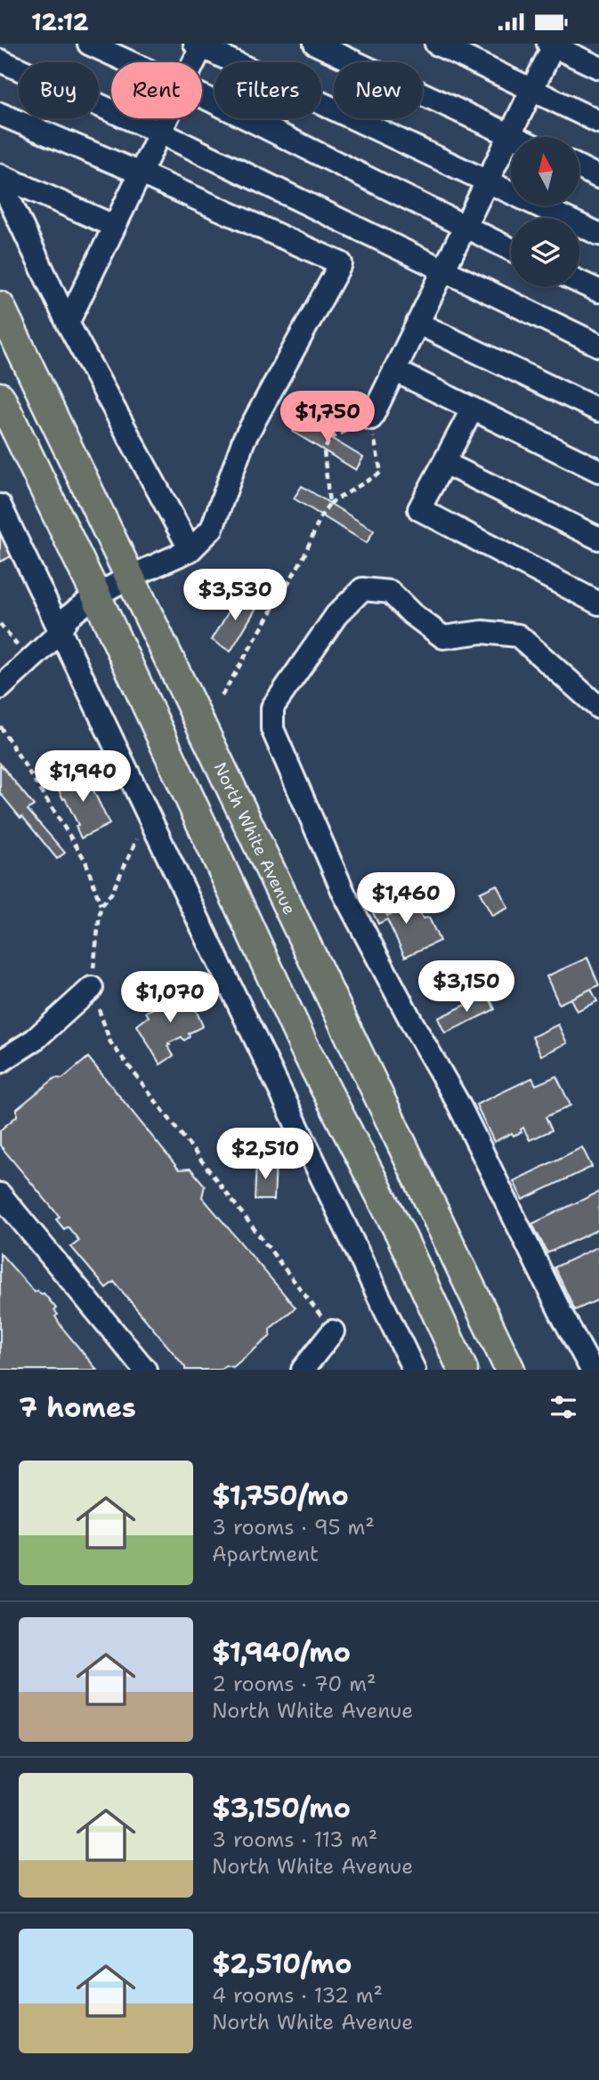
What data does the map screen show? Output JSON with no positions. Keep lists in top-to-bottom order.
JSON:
{
  "streets": {
    "main road": ["North White Avenue"]
  },
  "north": "top",
  "page": {
    "status": "12:12",
    "chip": [
      "Buy",
      "Rent",
      "Filters",
      "New"
    ],
    "price": [
      "$1,750",
      "$3,530",
      "$1,940",
      "$1,460",
      "$3,150",
      "$1,070",
      "$2,510"
    ],
    "heading": "7 homes",
    "list": [
      {
        "name": "$1,750/mo",
        "note": "3 rooms · 95 m² · Apartment"
      },
      {
        "name": "$1,940/mo",
        "note": "2 rooms · 70 m² · North White Avenue"
      },
      {
        "name": "$3,150/mo",
        "note": "3 rooms · 113 m² · North White Avenue"
      },
      {
        "name": "$2,510/mo",
        "note": "4 rooms · 132 m² · North White Avenue"
      }
    ]
  }
}
